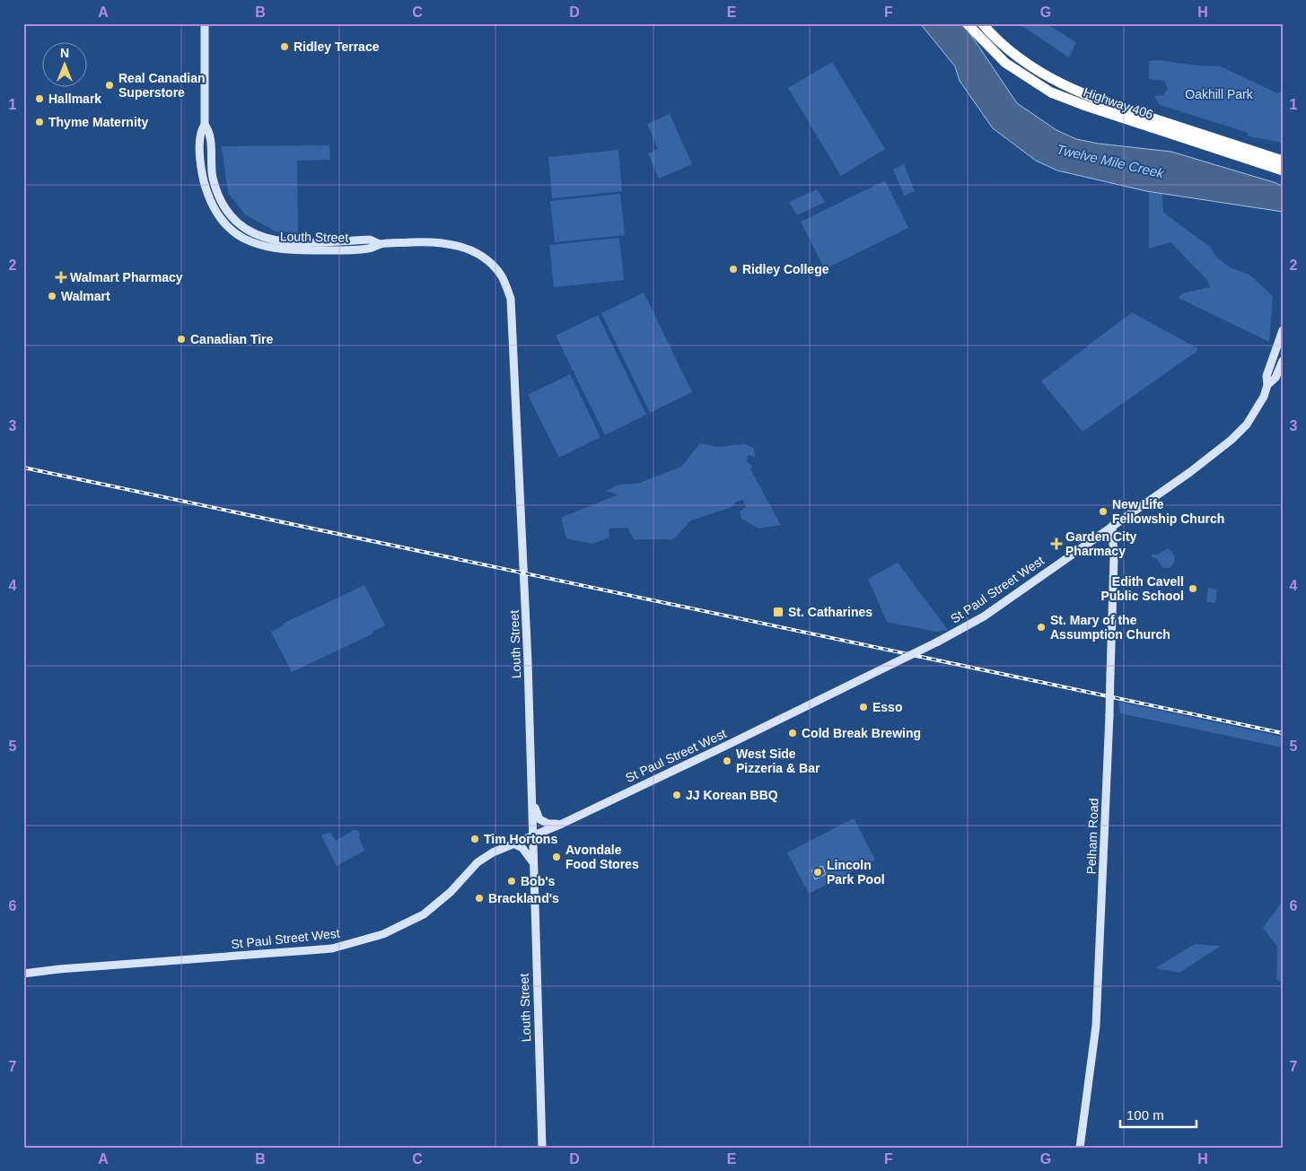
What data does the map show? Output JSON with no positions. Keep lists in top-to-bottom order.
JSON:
{
  "streets": {
    "highway": ["Highway 406"],
    "main road": ["Louth Street", "St Paul Street West", "Pelham Road"]
  },
  "crossings": [
    ["Louth Street", "St Paul Street West"],
    ["St Paul Street West", "Pelham Road"]
  ],
  "water": ["Twelve Mile Creek"],
  "parks": ["Oakhill Park"],
  "places": {
    "other": [
      "Ridley Terrace",
      "Real Canadian Superstore",
      "Hallmark",
      "Thyme Maternity",
      "Ridley College",
      "Walmart",
      "Canadian Tire",
      "New Life Fellowship Church",
      "Edith Cavell Public School",
      "St. Mary of the Assumption Church",
      "Esso",
      "Cold Break Brewing",
      "West Side Pizzeria & Bar",
      "JJ Korean BBQ",
      "Tim Hortons",
      "Avondale Food Stores",
      "Lincoln Park Pool",
      "Bob's",
      "Brackland's"
    ],
    "health": ["Walmart Pharmacy", "Garden City Pharmacy"],
    "transit": ["St. Catharines"]
  },
  "scale_bar": "100 m",
  "north": "top",
  "grid": {
    "columns": [
      "A",
      "B",
      "C",
      "D",
      "E",
      "F",
      "G",
      "H"
    ],
    "rows": [
      "1",
      "2",
      "3",
      "4",
      "5",
      "6",
      "7"
    ]
  }
}
